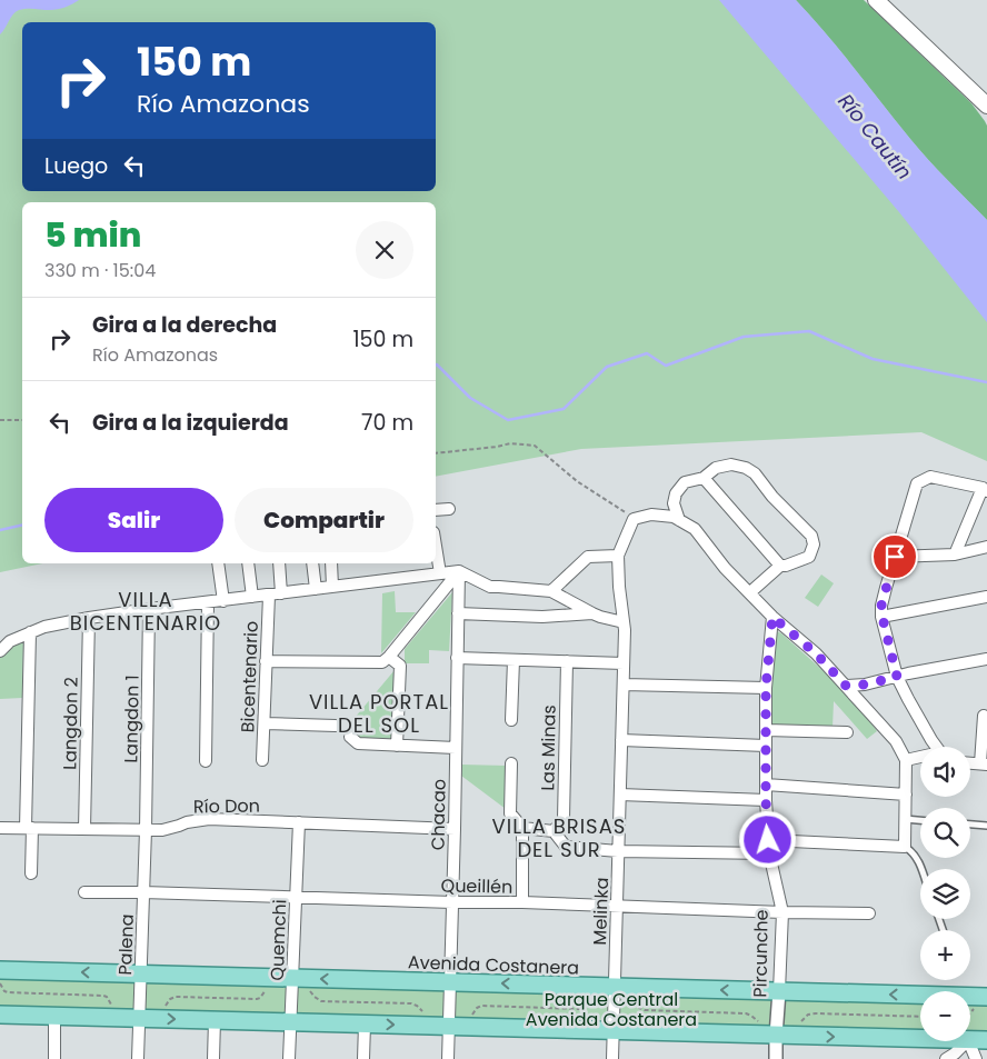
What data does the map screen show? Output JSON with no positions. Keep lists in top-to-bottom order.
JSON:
{
  "streets": {
    "main road": ["Avenida Costanera"],
    "street": [
      "Bicentenario",
      "Langdon 1",
      "Langdon 2",
      "Las Minas",
      "Río Don",
      "Chacao",
      "Queillén",
      "Melinka",
      "Quemchi",
      "Palena",
      "Pircunche"
    ]
  },
  "crossings": [
    ["Langdon 1", "Río Don"],
    ["Langdon 1", "Palena"],
    ["Langdon 2", "Río Don"],
    ["Río Don", "Chacao"],
    ["Río Don", "Quemchi"],
    ["Río Don", "Palena"],
    ["Chacao", "Queillén"],
    ["Chacao", "Avenida Costanera"],
    ["Queillén", "Melinka"],
    ["Queillén", "Quemchi"],
    ["Queillén", "Palena"],
    ["Queillén", "Pircunche"],
    ["Melinka", "Avenida Costanera"],
    ["Quemchi", "Avenida Costanera"],
    ["Palena", "Avenida Costanera"],
    ["Pircunche", "Avenida Costanera"]
  ],
  "districts": ["VILLA BICENTENARIO", "VILLA PORTAL DEL SOL", "VILLA BRISAS DEL SUR"],
  "water": ["Río Cautín"],
  "parks": ["Parque Central Avenida Costanera"],
  "page": {
    "turn": ["150 m", "Río Amazonas"],
    "then": "Luego",
    "heading": ["5 min", "330 m · 15:04"],
    "list": [
      {
        "name": "Gira a la derecha",
        "note": "Río Amazonas",
        "value": "150 m"
      },
      {
        "name": "Gira a la izquierda",
        "value": "70 m"
      }
    ],
    "buttons": ["Salir", "Compartir"],
    "map_buttons": ["+", "−"]
  }
}
